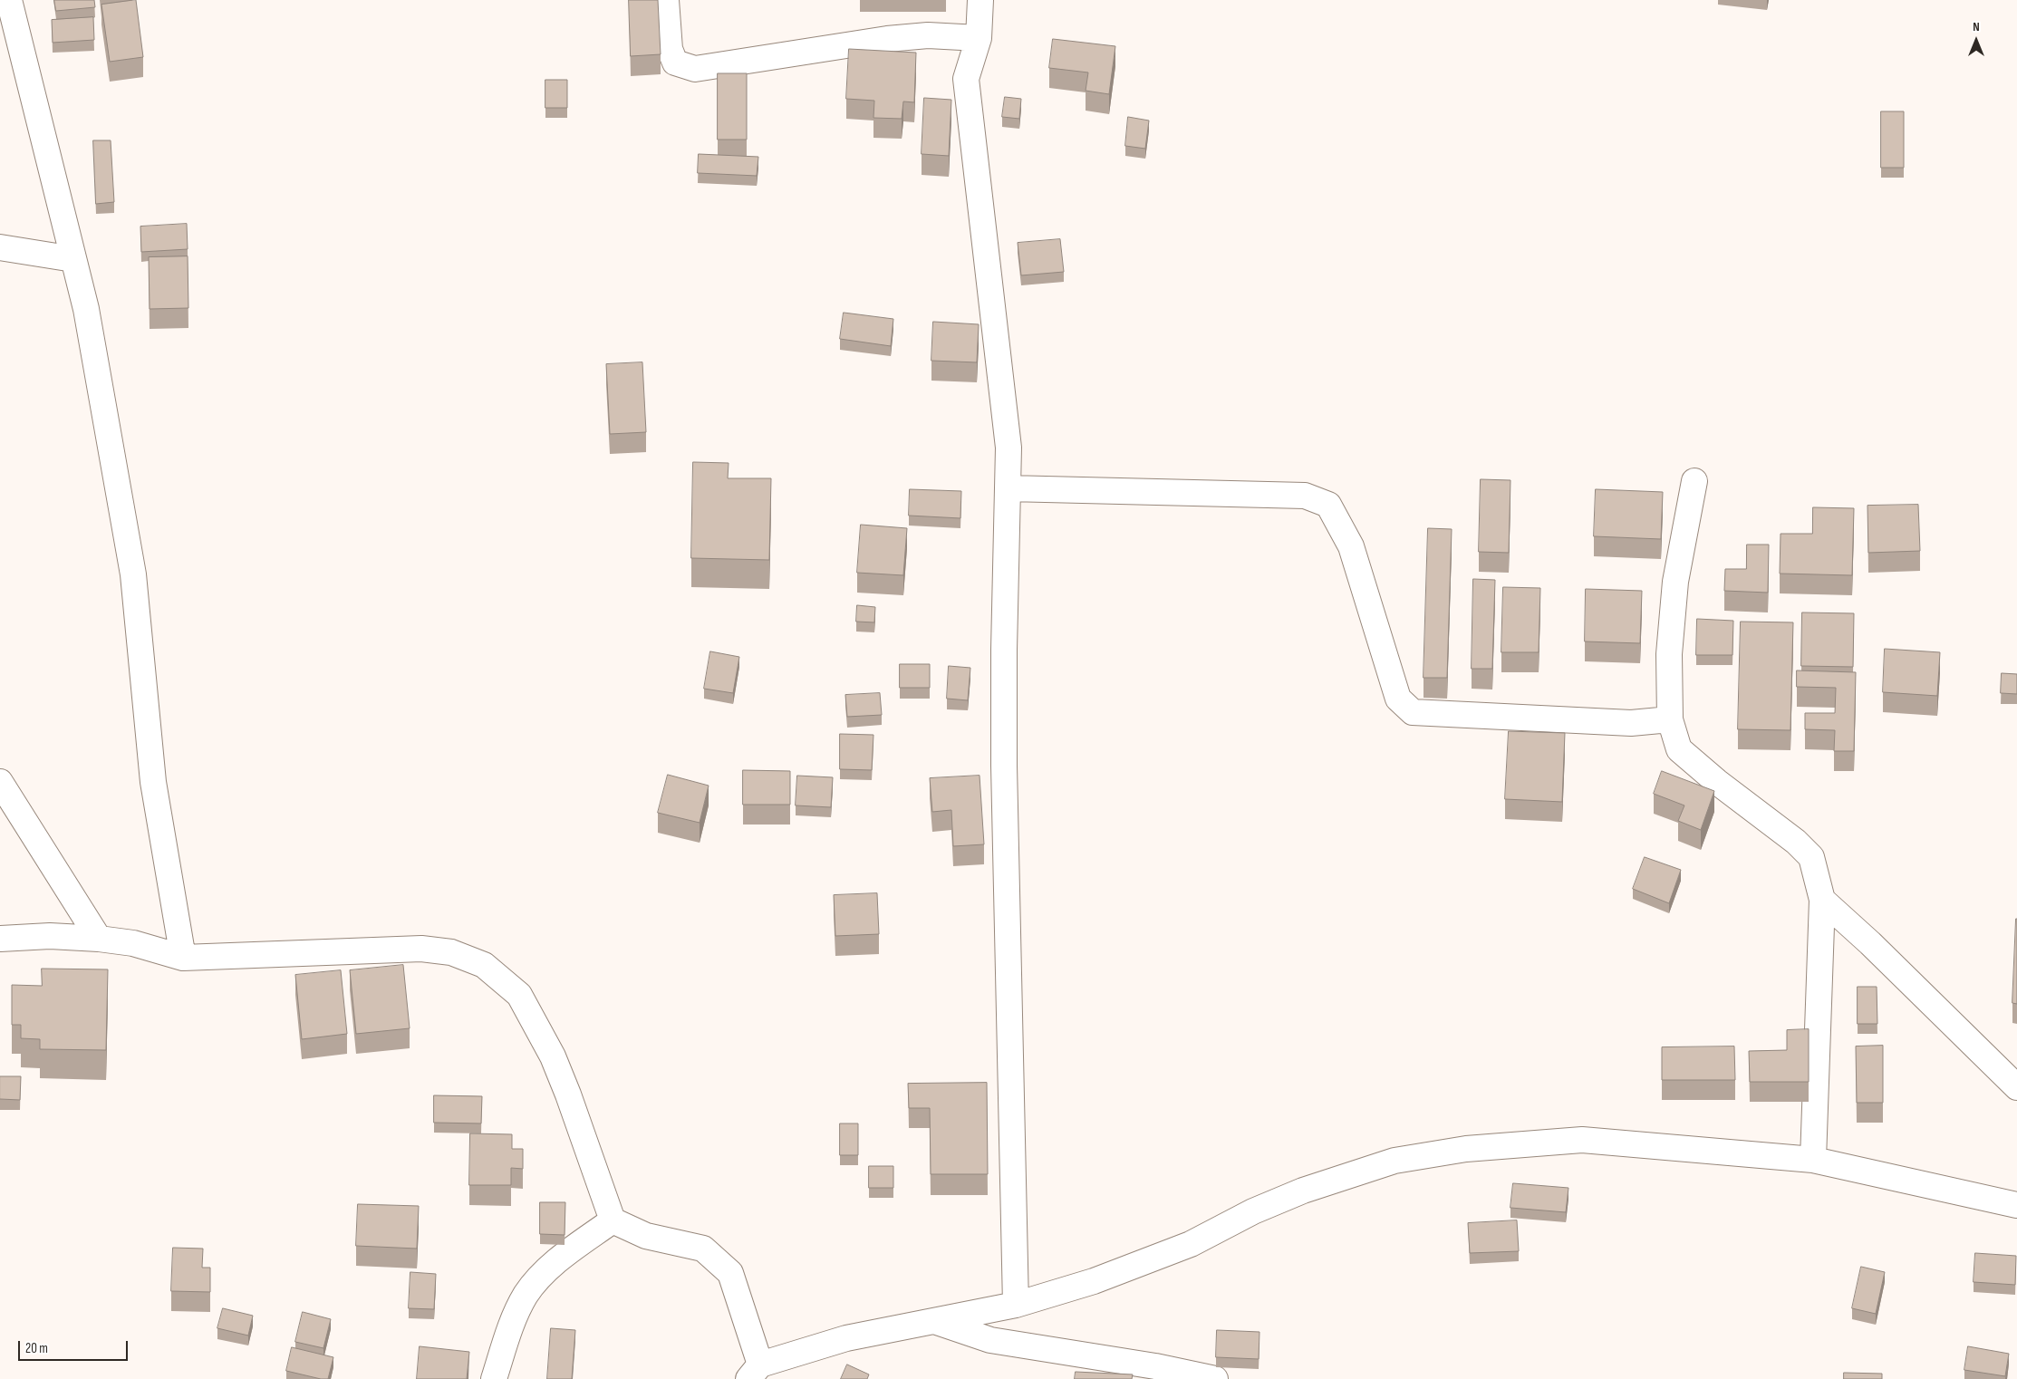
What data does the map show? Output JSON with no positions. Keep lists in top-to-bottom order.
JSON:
{
  "scale_bar": "20 m",
  "north": "top"
}
